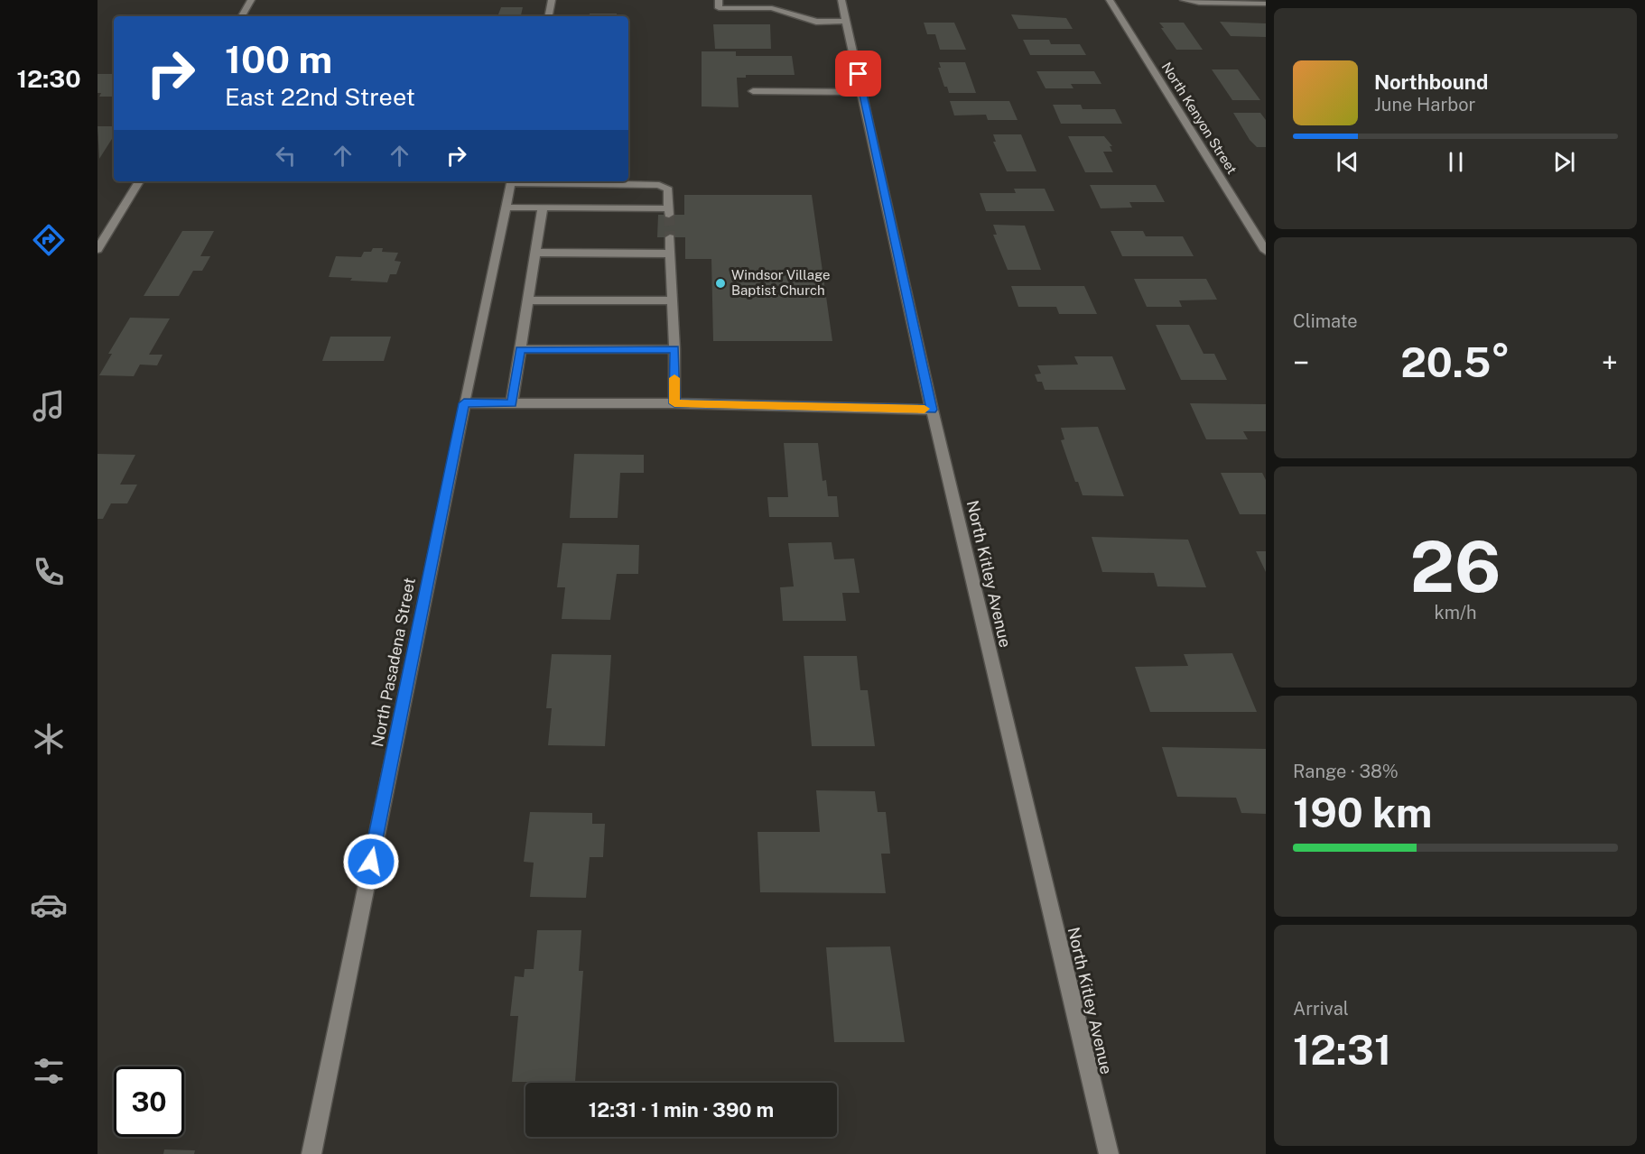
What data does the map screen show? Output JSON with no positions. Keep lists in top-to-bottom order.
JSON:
{
  "streets": {
    "street": ["North Kenyon Street", "North Kitley Avenue", "North Pasadena Street"]
  },
  "places": ["Windsor Village Baptist Church"],
  "page": {
    "tabs": "12:30",
    "turn": ["100 m", "East 22nd Street"],
    "song": ["Northbound", "June Harbor"],
    "tile": [
      "Climate",
      ["26", "km/h"],
      ["Range · 38%", "190 km"],
      ["Arrival", "12:31"]
    ],
    "heat": ["−", "20.5°", "+"],
    "limit": "30",
    "trip": "12:31 · 1 min · 390 m"
  }
}
